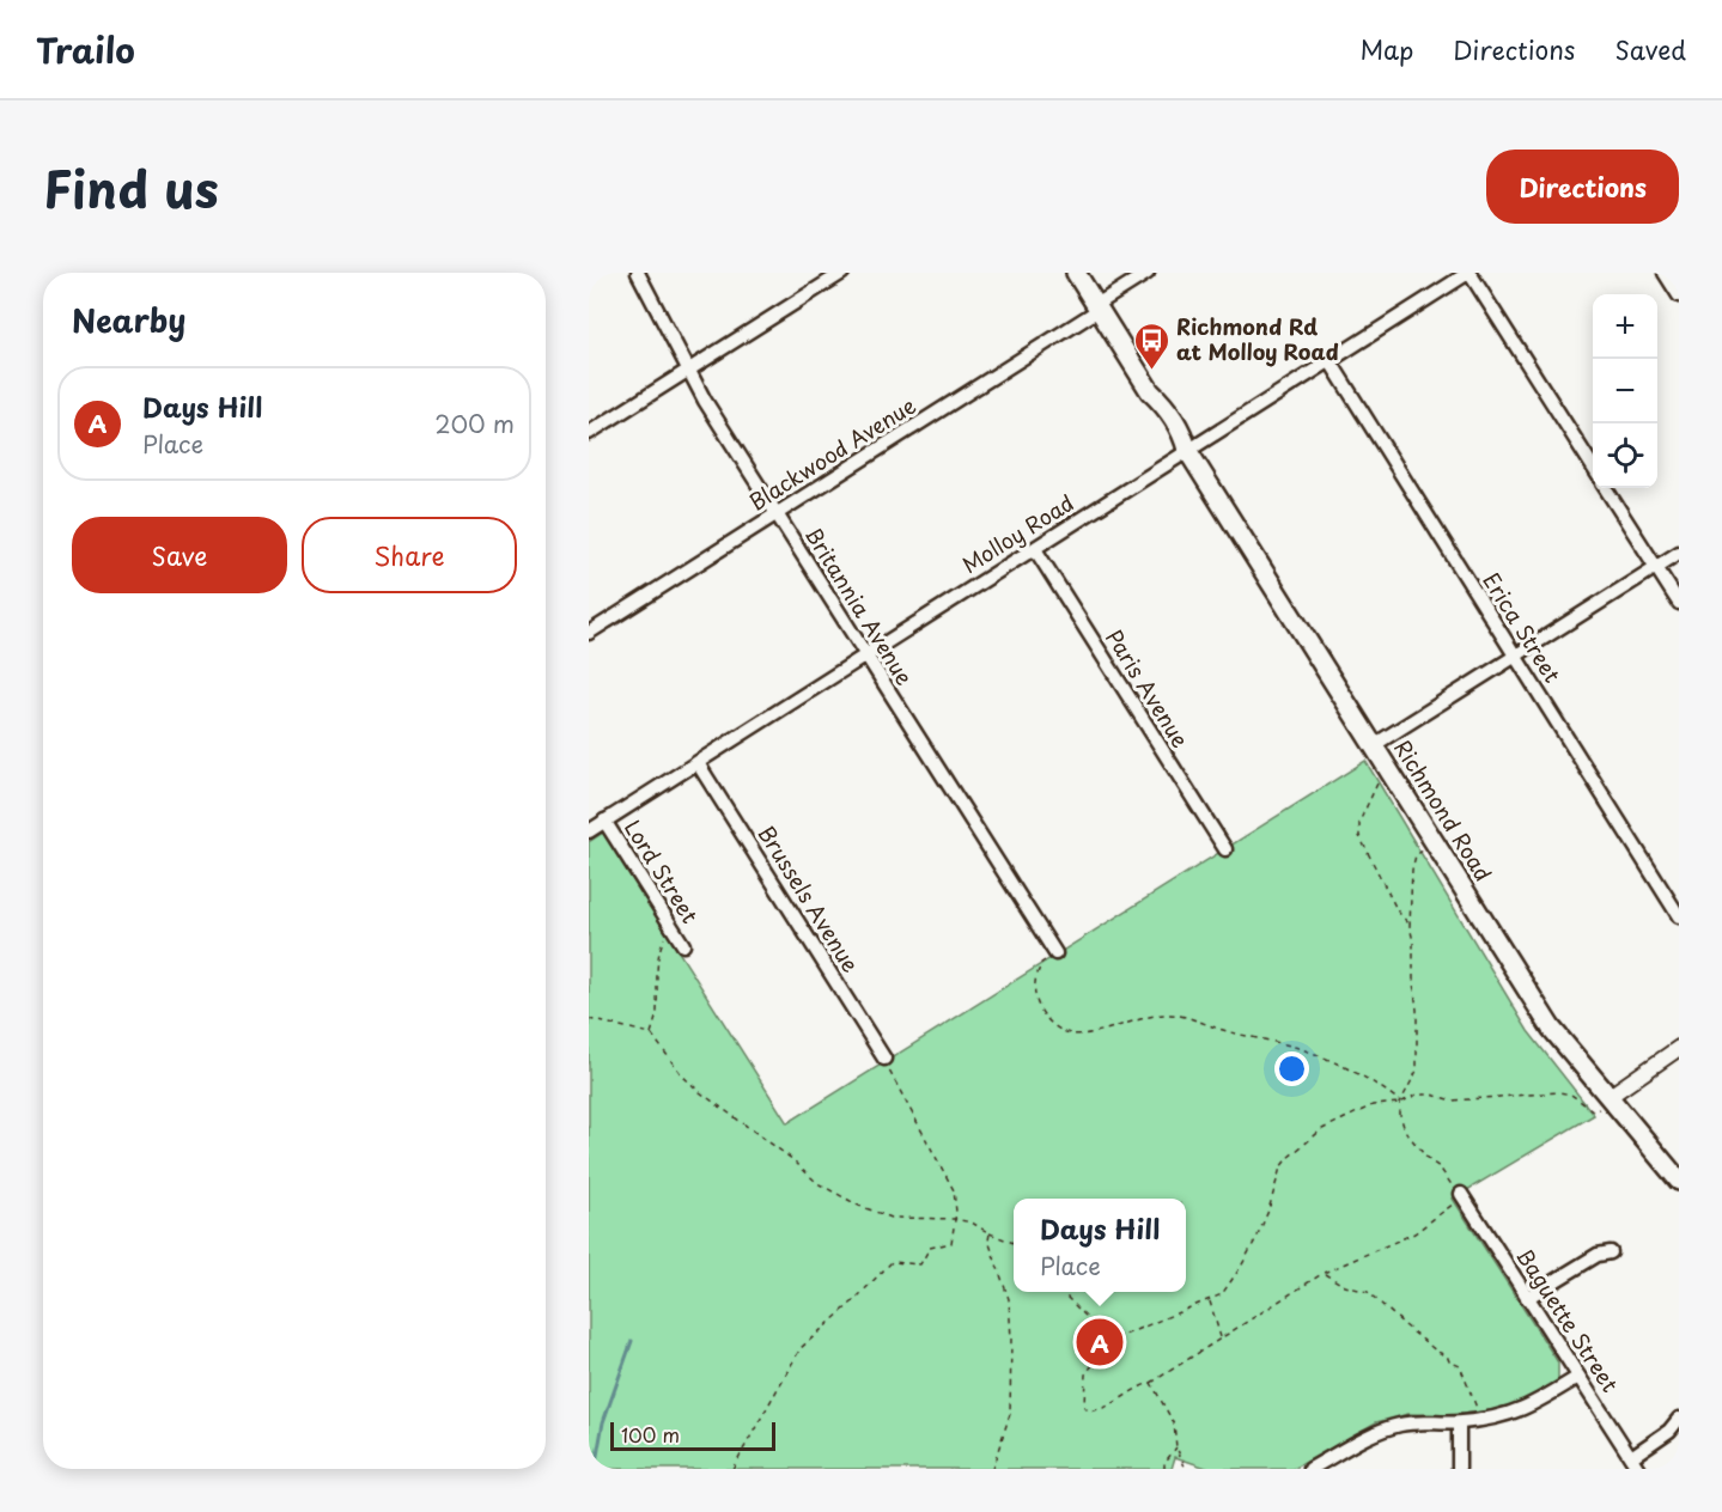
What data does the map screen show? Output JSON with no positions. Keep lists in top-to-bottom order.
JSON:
{
  "streets": {
    "main road": ["Richmond Road"],
    "street": [
      "Blackwood Avenue",
      "Molloy Road",
      "Britannia Avenue",
      "Erica Street",
      "Paris Avenue",
      "Lord Street",
      "Brussels Avenue",
      "Baguette Street"
    ]
  },
  "crossings": [
    ["Blackwood Avenue", "Britannia Avenue"],
    ["Blackwood Avenue", "Richmond Road"],
    ["Molloy Road", "Britannia Avenue"],
    ["Molloy Road", "Erica Street"],
    ["Molloy Road", "Paris Avenue"],
    ["Molloy Road", "Richmond Road"],
    ["Molloy Road", "Lord Street"],
    ["Molloy Road", "Brussels Avenue"]
  ],
  "places": {
    "bus stop": ["Richmond Rd at Molloy Road"]
  },
  "scale_bar": "100 m",
  "page": {
    "header": "Trailo",
    "nav": ["Map", "Directions", "Saved"],
    "title": "Find us",
    "buttons": [
      "Directions",
      ["Save", "Share"]
    ],
    "heading": "Nearby",
    "map_buttons": ["+", "−"],
    "list": [
      {
        "mark": "A",
        "name": "Days Hill",
        "note": "Place",
        "value": "200 m"
      }
    ],
    "popup": ["Days Hill", "Place"],
    "pins": "A",
    "scale": "100 m"
  }
}
